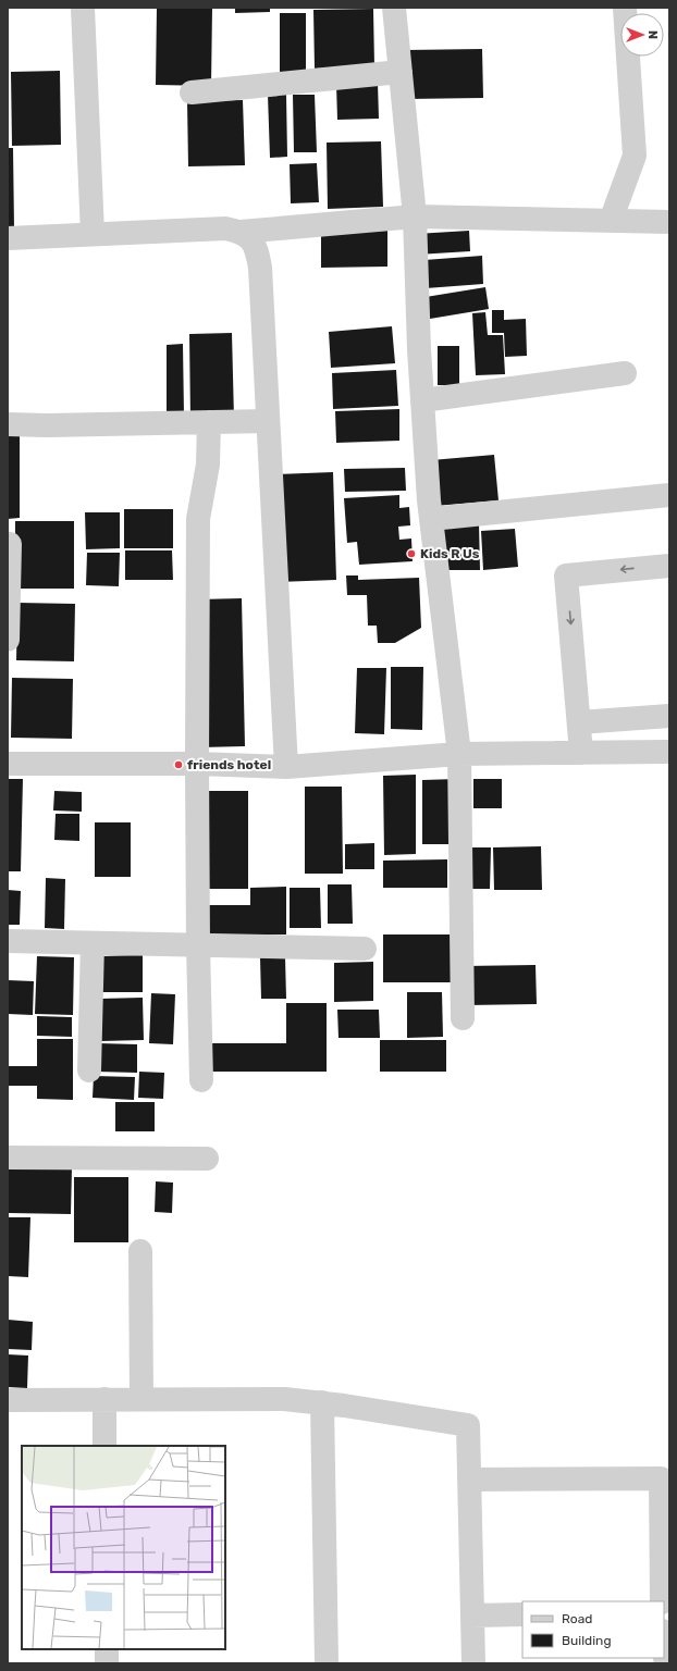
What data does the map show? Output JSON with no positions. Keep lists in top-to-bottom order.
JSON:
{
  "places": ["Kids R Us", "friends hotel"],
  "legend": ["Road", "Building"],
  "north": "right"
}
